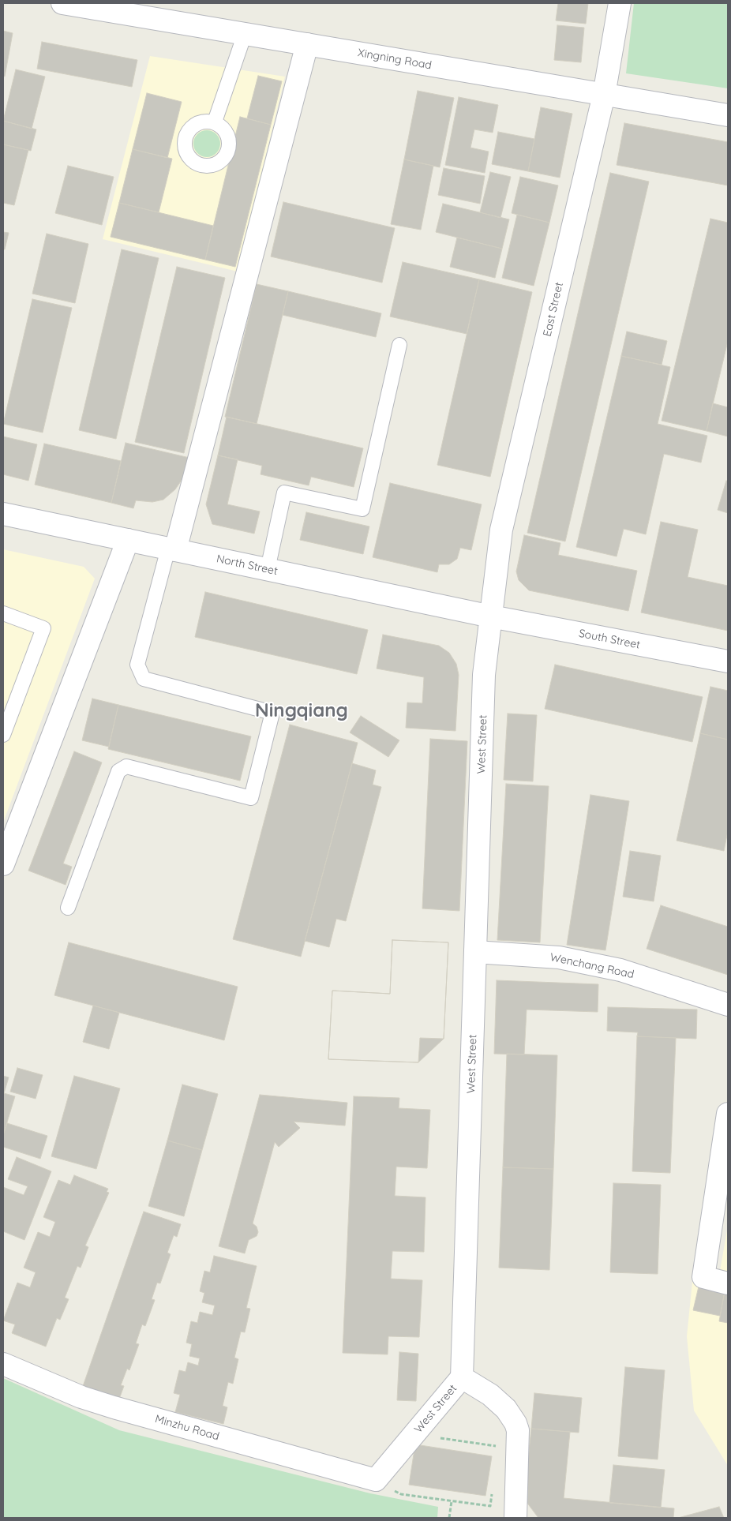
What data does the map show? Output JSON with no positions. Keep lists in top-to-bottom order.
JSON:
{
  "streets": {
    "street": [
      "Xingning Road",
      "East Street",
      "North Street",
      "South Street",
      "West Street",
      "Wenchang Road",
      "Minzhu Road"
    ]
  },
  "crossings": [
    ["Xingning Road", "East Street"],
    ["East Street", "North Street"],
    ["East Street", "South Street"],
    ["East Street", "West Street"],
    ["North Street", "South Street"],
    ["North Street", "West Street"],
    ["South Street", "West Street"],
    ["West Street", "Wenchang Road"],
    ["West Street", "Minzhu Road"]
  ],
  "districts": ["Ningqiang"]
}
